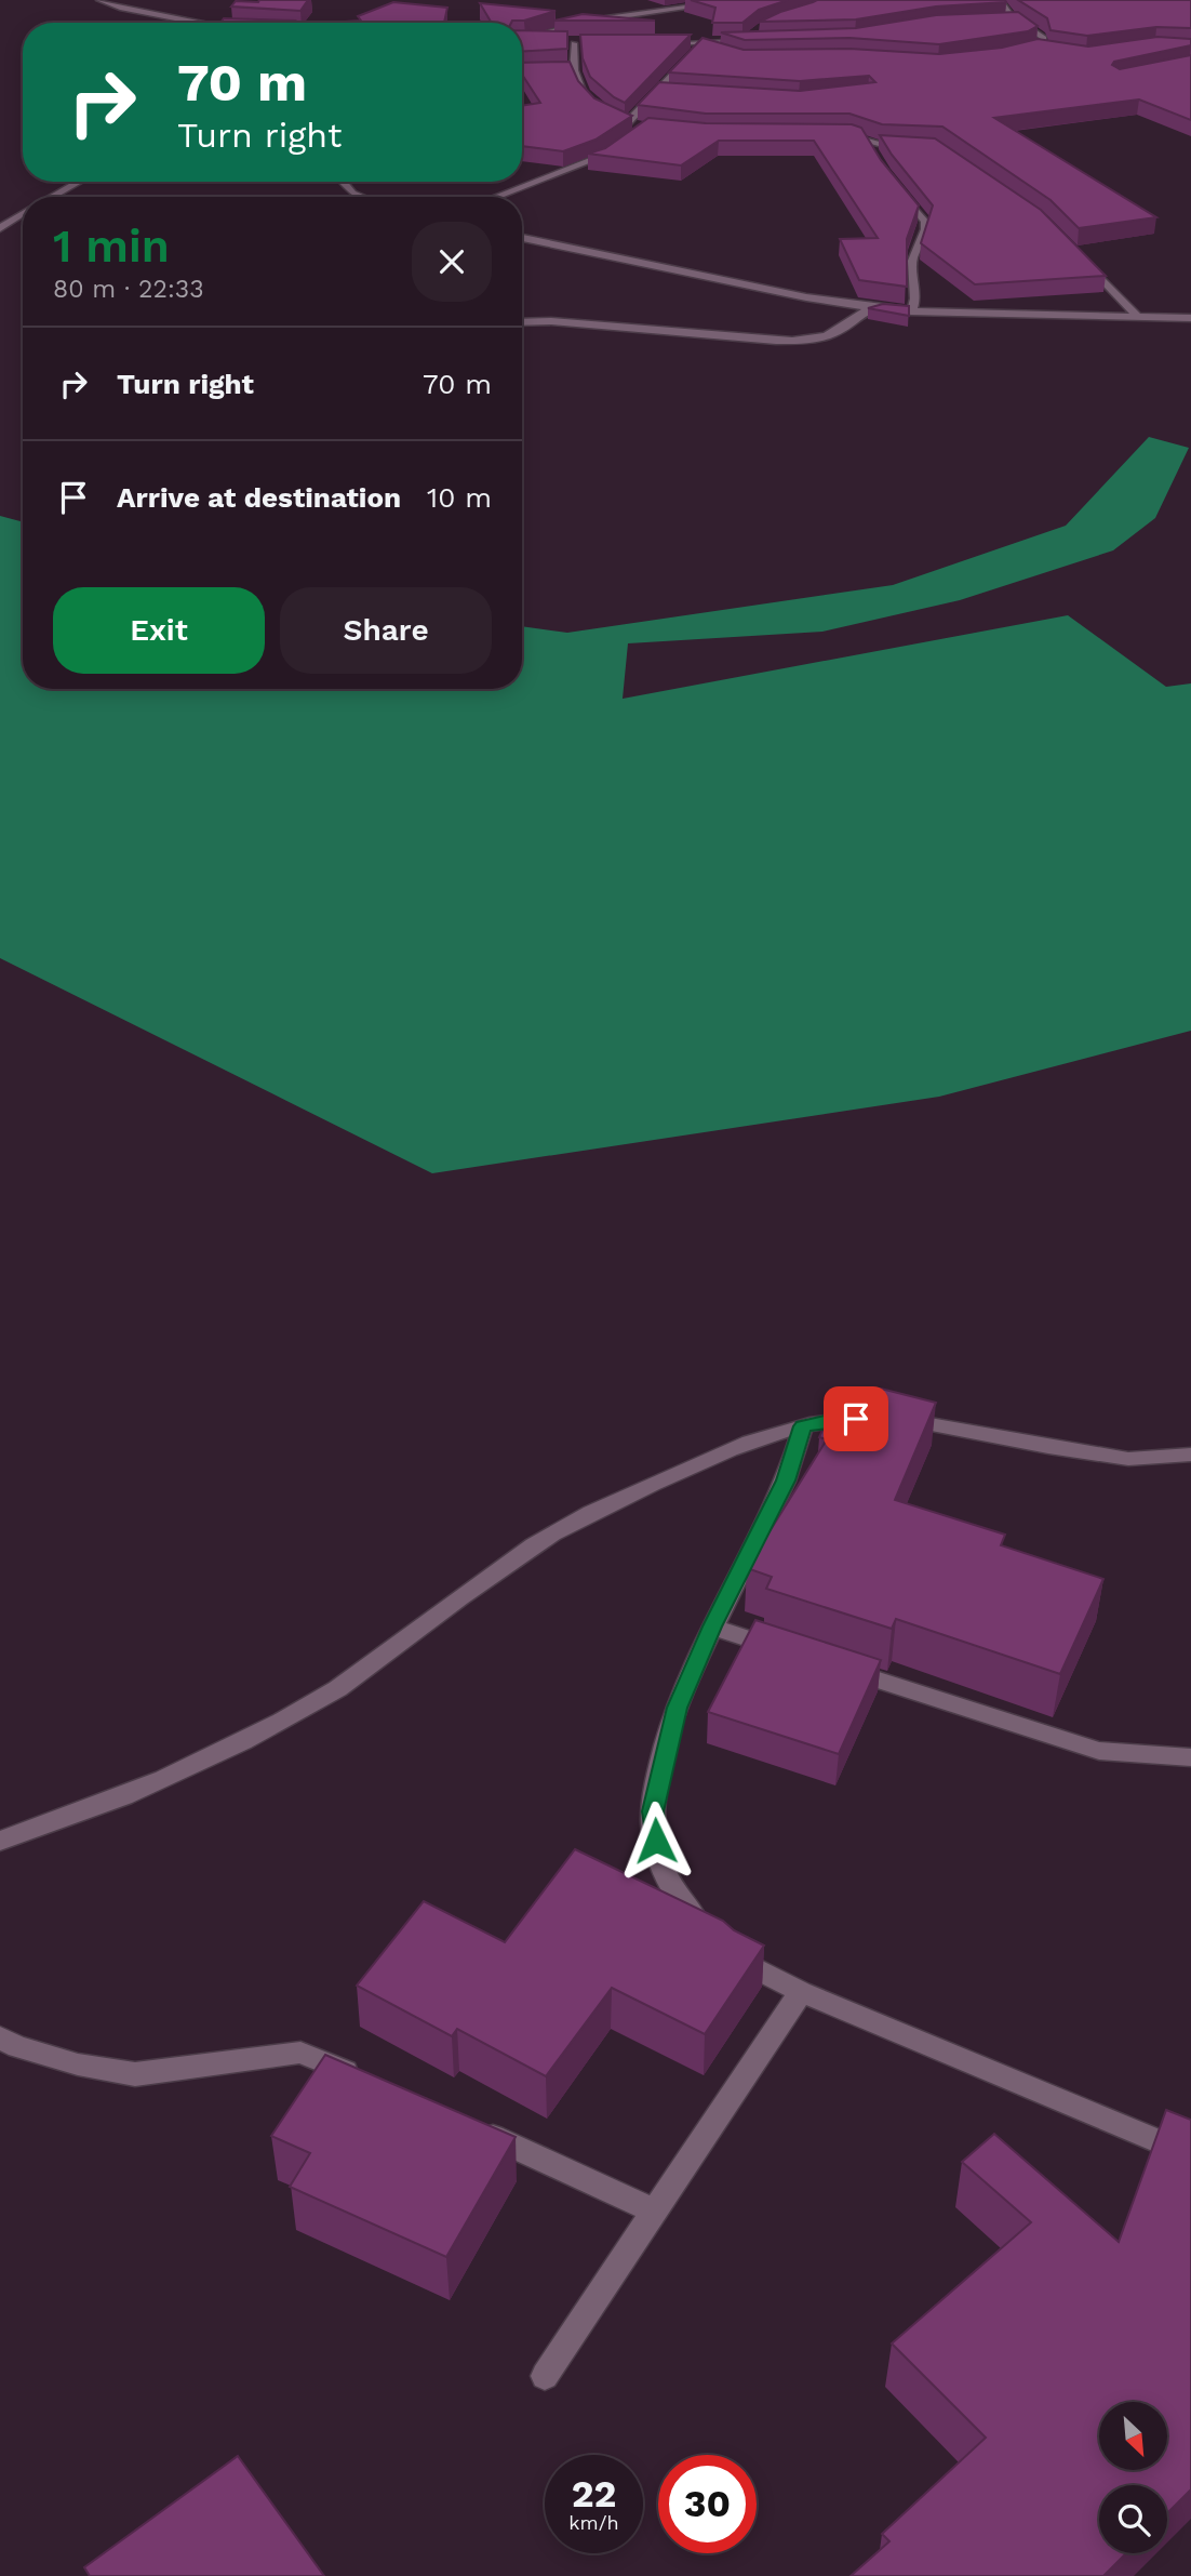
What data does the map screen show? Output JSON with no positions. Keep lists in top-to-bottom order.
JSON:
{
  "north": "bottom right",
  "page": {
    "turn": ["70 m", "Turn right"],
    "heading": ["1 min", "80 m · 22:33"],
    "list": [
      {
        "name": "Turn right",
        "value": "70 m"
      },
      {
        "name": "Arrive at destination",
        "value": "10 m"
      }
    ],
    "buttons": ["Exit", "Share"],
    "speed": "22 km/h",
    "limit": "30"
  }
}
